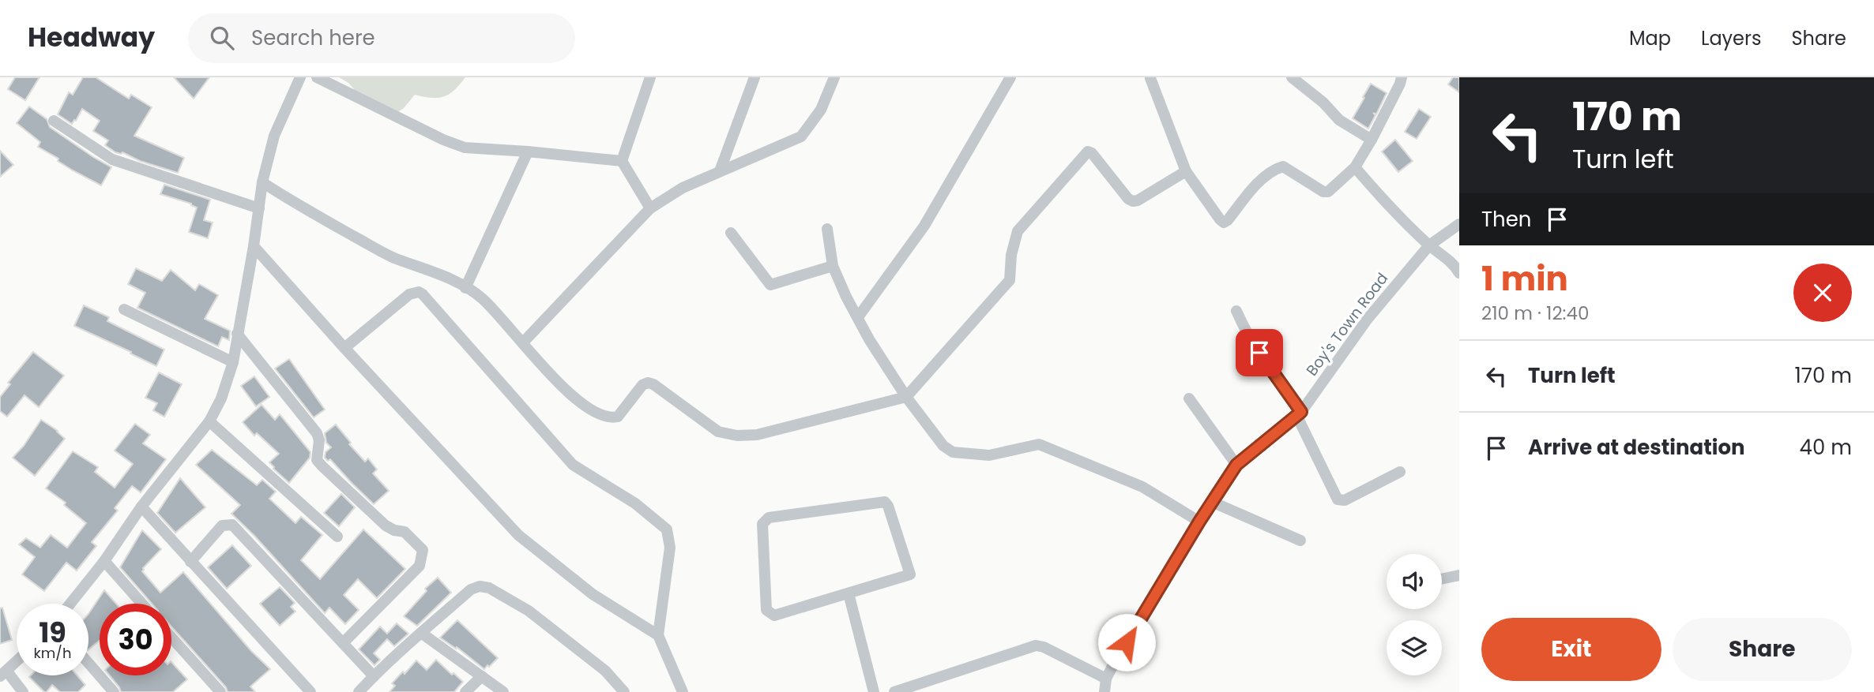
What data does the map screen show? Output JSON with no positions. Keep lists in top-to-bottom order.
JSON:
{
  "streets": {
    "street": ["Boy's Town Road"]
  },
  "page": {
    "header": "Headway",
    "search": "Search here",
    "nav": ["Map", "Layers", "Share"],
    "turn": ["170 m", "Turn left"],
    "then": "Then",
    "heading": ["1 min", "210 m · 12:40"],
    "list": [
      {
        "name": "Turn left",
        "value": "170 m"
      },
      {
        "name": "Arrive at destination",
        "value": "40 m"
      }
    ],
    "speed": "19 km/h",
    "limit": "30",
    "buttons": ["Exit", "Share"]
  }
}
